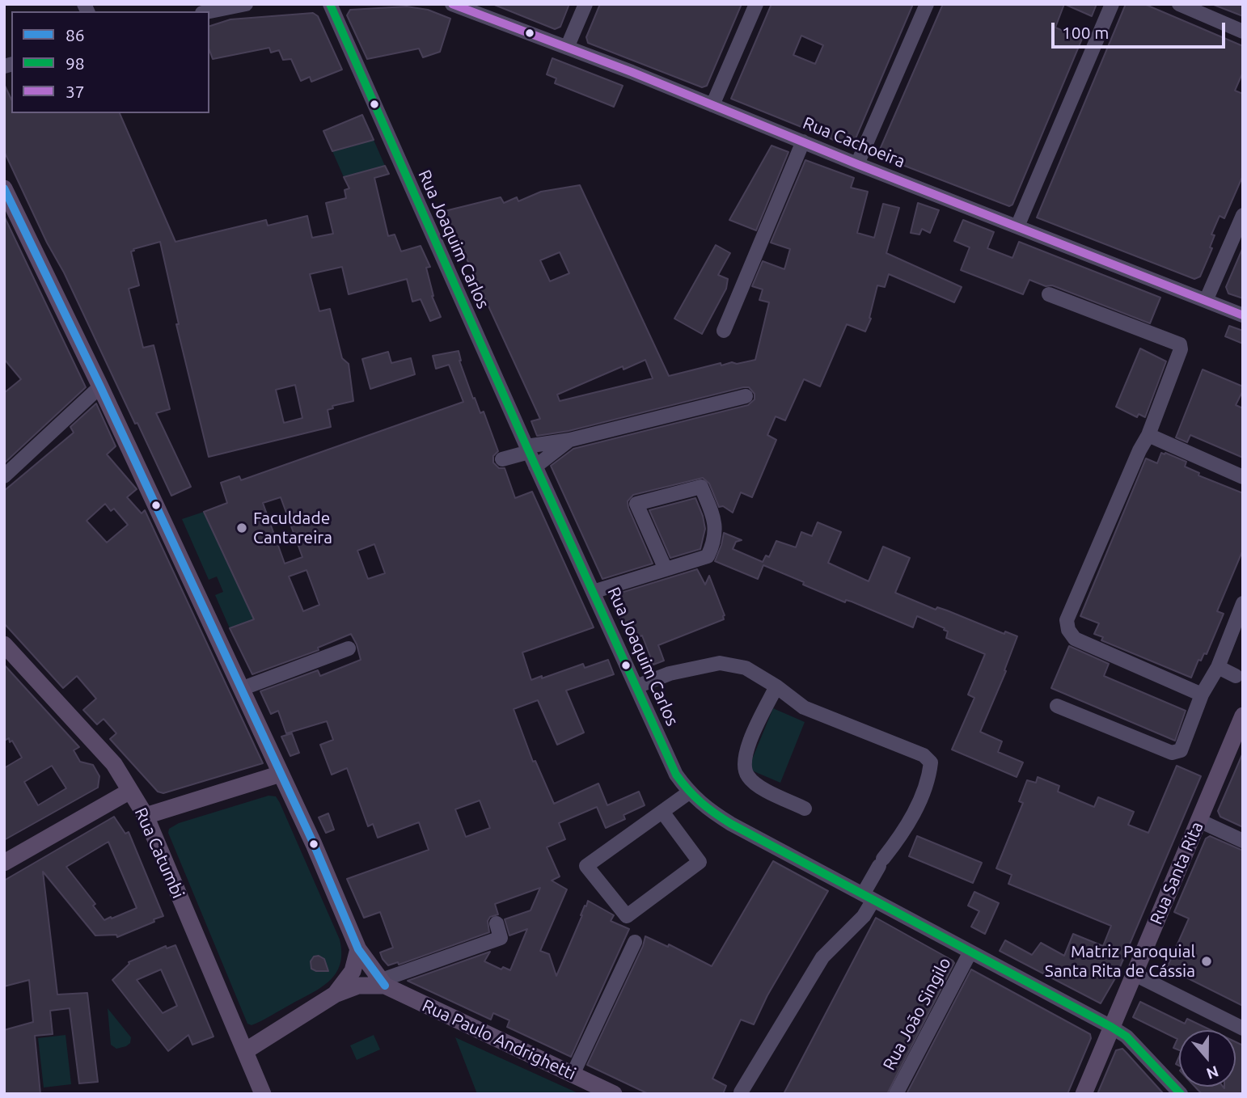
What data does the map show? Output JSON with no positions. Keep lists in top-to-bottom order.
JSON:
{
  "streets": {
    "main road": ["Rua Catumbi", "Rua Santa Rita", "Rua Paulo Andrighetti"],
    "street": ["Rua Cachoeira", "Rua Joaquim Carlos", "Rua João Singilo"]
  },
  "crossings": [
    ["Rua Joaquim Carlos", "Rua Santa Rita"],
    ["Rua Joaquim Carlos", "Rua João Singilo"]
  ],
  "places": ["Faculdade Cantareira", "Matriz Paroquial Santa Rita de Cássia"],
  "lines": ["transit line 98", "transit line 37", "transit line 86"],
  "legend": ["86", "98", "37"],
  "scale_bar": "100 m",
  "north": "bottom"
}
